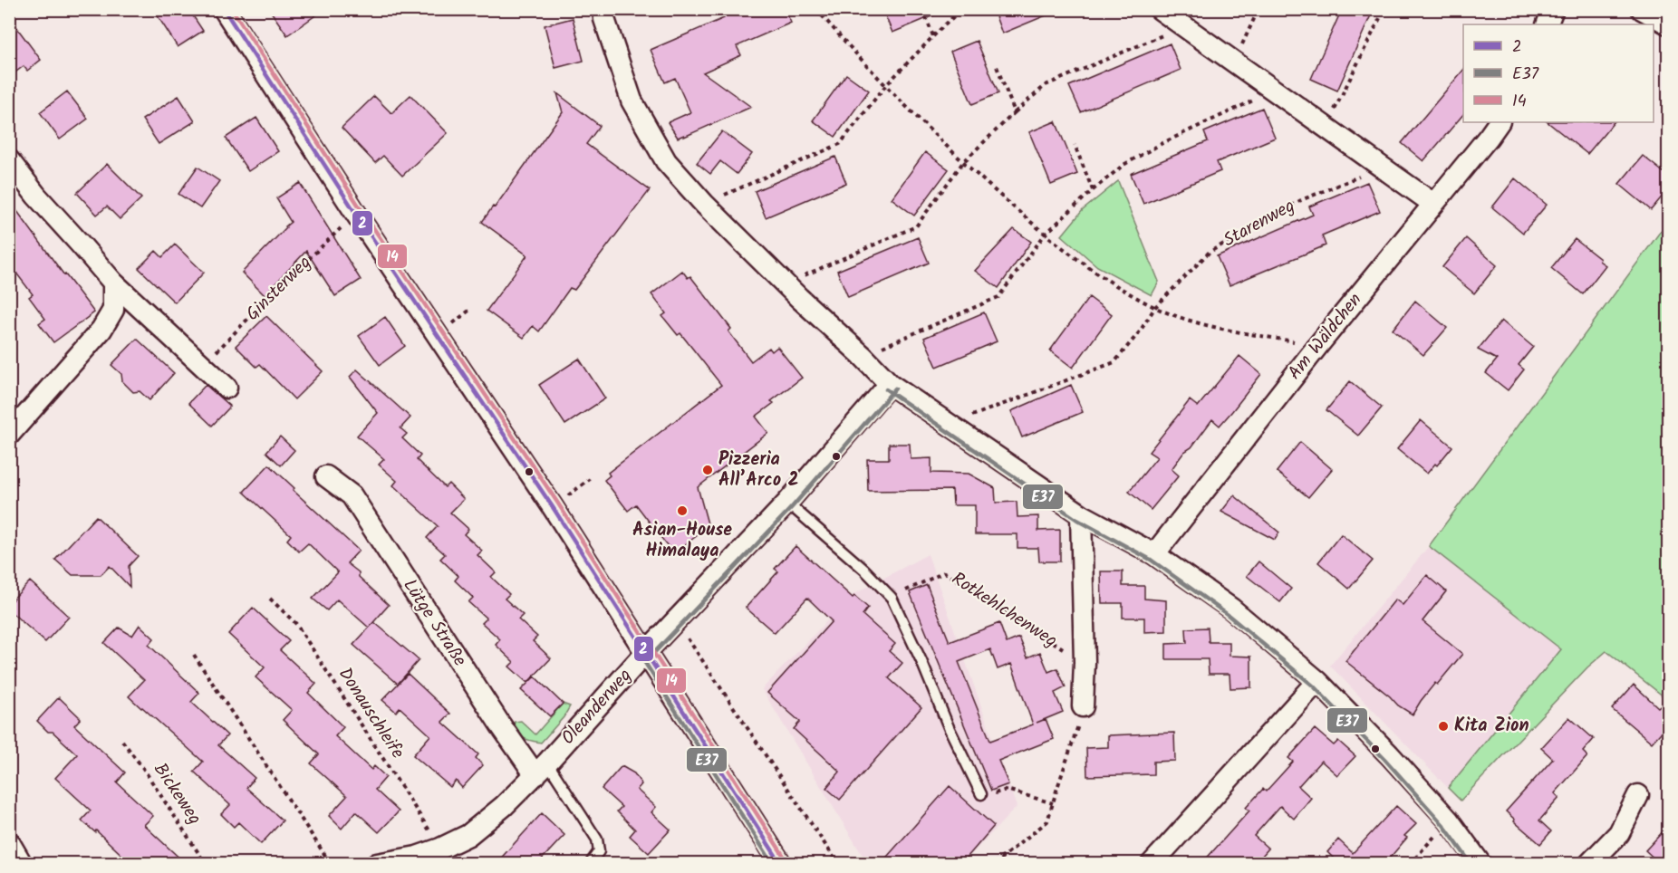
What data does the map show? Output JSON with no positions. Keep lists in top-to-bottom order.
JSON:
{
  "streets": {
    "street": [
      "Am Wäldchen",
      "Rotkehlchenweg",
      "Lütge Straße",
      "Oleanderweg"
    ],
    "path": [
      "Starenweg",
      "Ginsterweg",
      "Donauschleife",
      "Bickeweg"
    ]
  },
  "crossings": [
    ["Lütge Straße", "Oleanderweg"],
    ["Oleanderweg", "Donauschleife"]
  ],
  "places": ["Pizzeria All’Arco 2", "Asian-House Himalaya", "Kita Zion"],
  "lines": ["transit line 2", "transit line 14", "transit line E37"],
  "legend": ["2", "E37", "14"]
}
